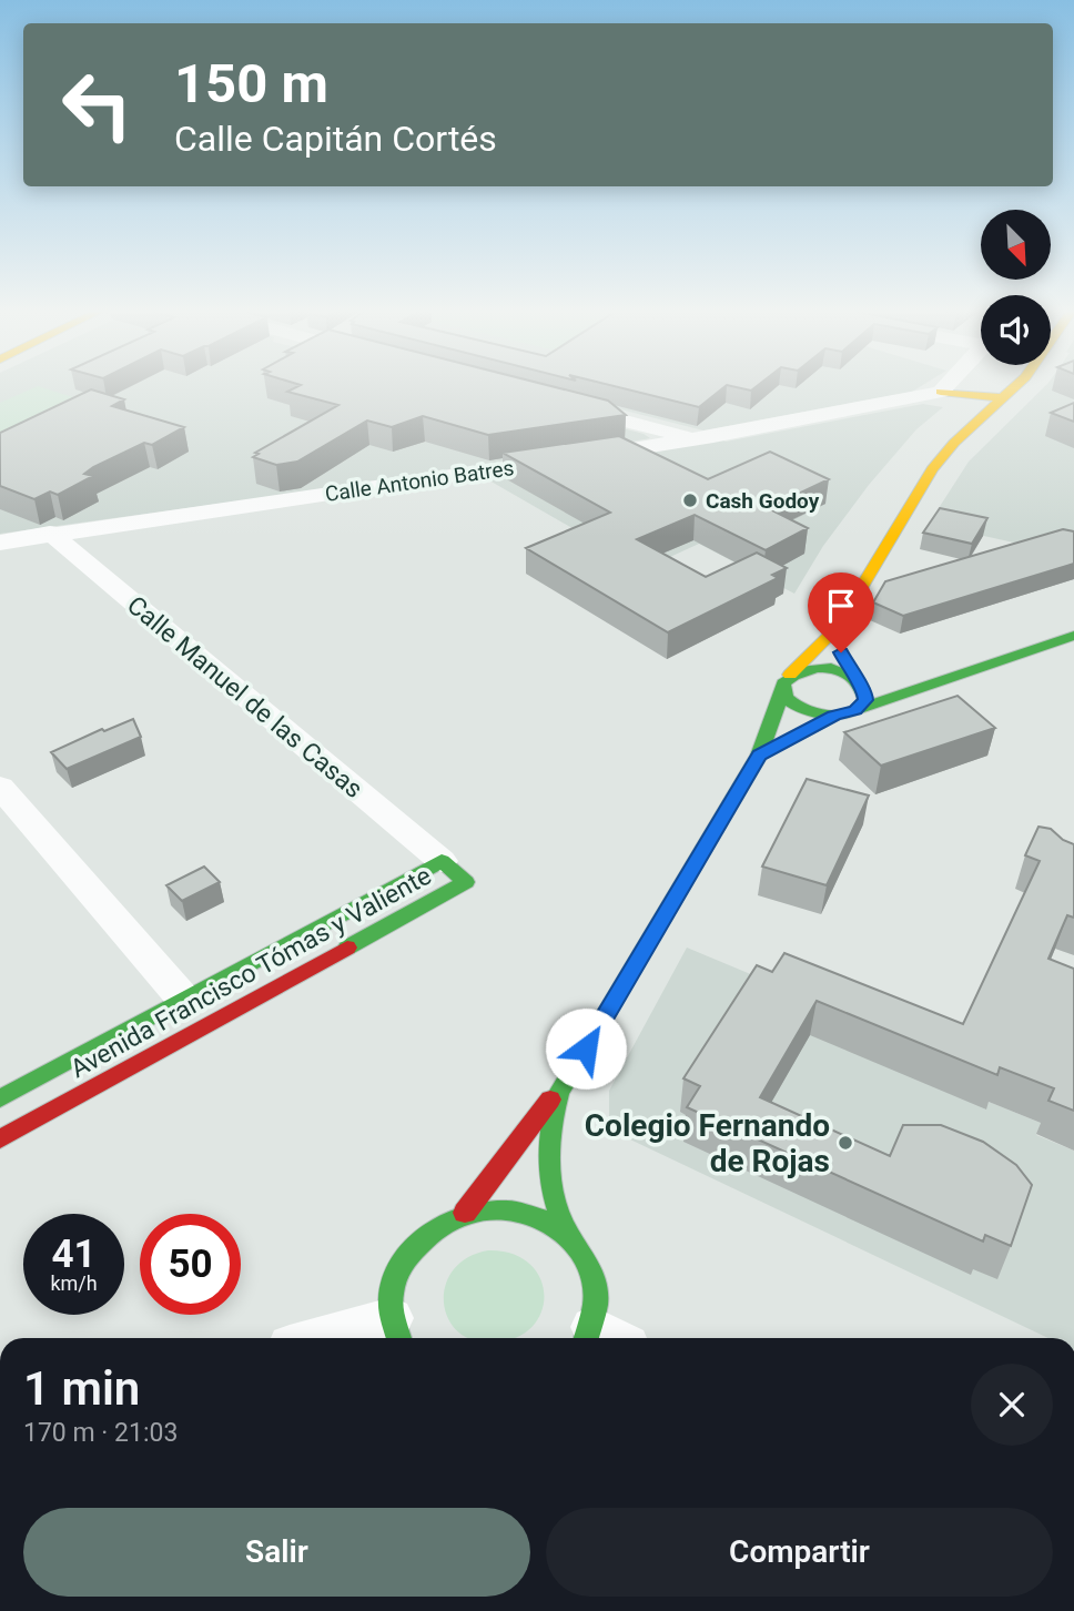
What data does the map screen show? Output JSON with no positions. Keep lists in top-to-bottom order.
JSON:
{
  "streets": {
    "main road": ["Avenida Francisco Tómas y Valiente"],
    "street": ["Calle Antonio Batres", "Calle Manuel de las Casas"]
  },
  "crossings": [
    ["Calle Antonio Batres", "Calle Manuel de las Casas"],
    ["Calle Manuel de las Casas", "Avenida Francisco Tómas y Valiente"]
  ],
  "places": ["Cash Godoy", "Colegio Fernando de Rojas"],
  "north": "bottom right",
  "page": {
    "turn": ["150 m", "Calle Capitán Cortés"],
    "speed": "41 km/h",
    "limit": "50",
    "heading": ["1 min", "170 m · 21:03"],
    "buttons": ["Salir", "Compartir"]
  }
}
